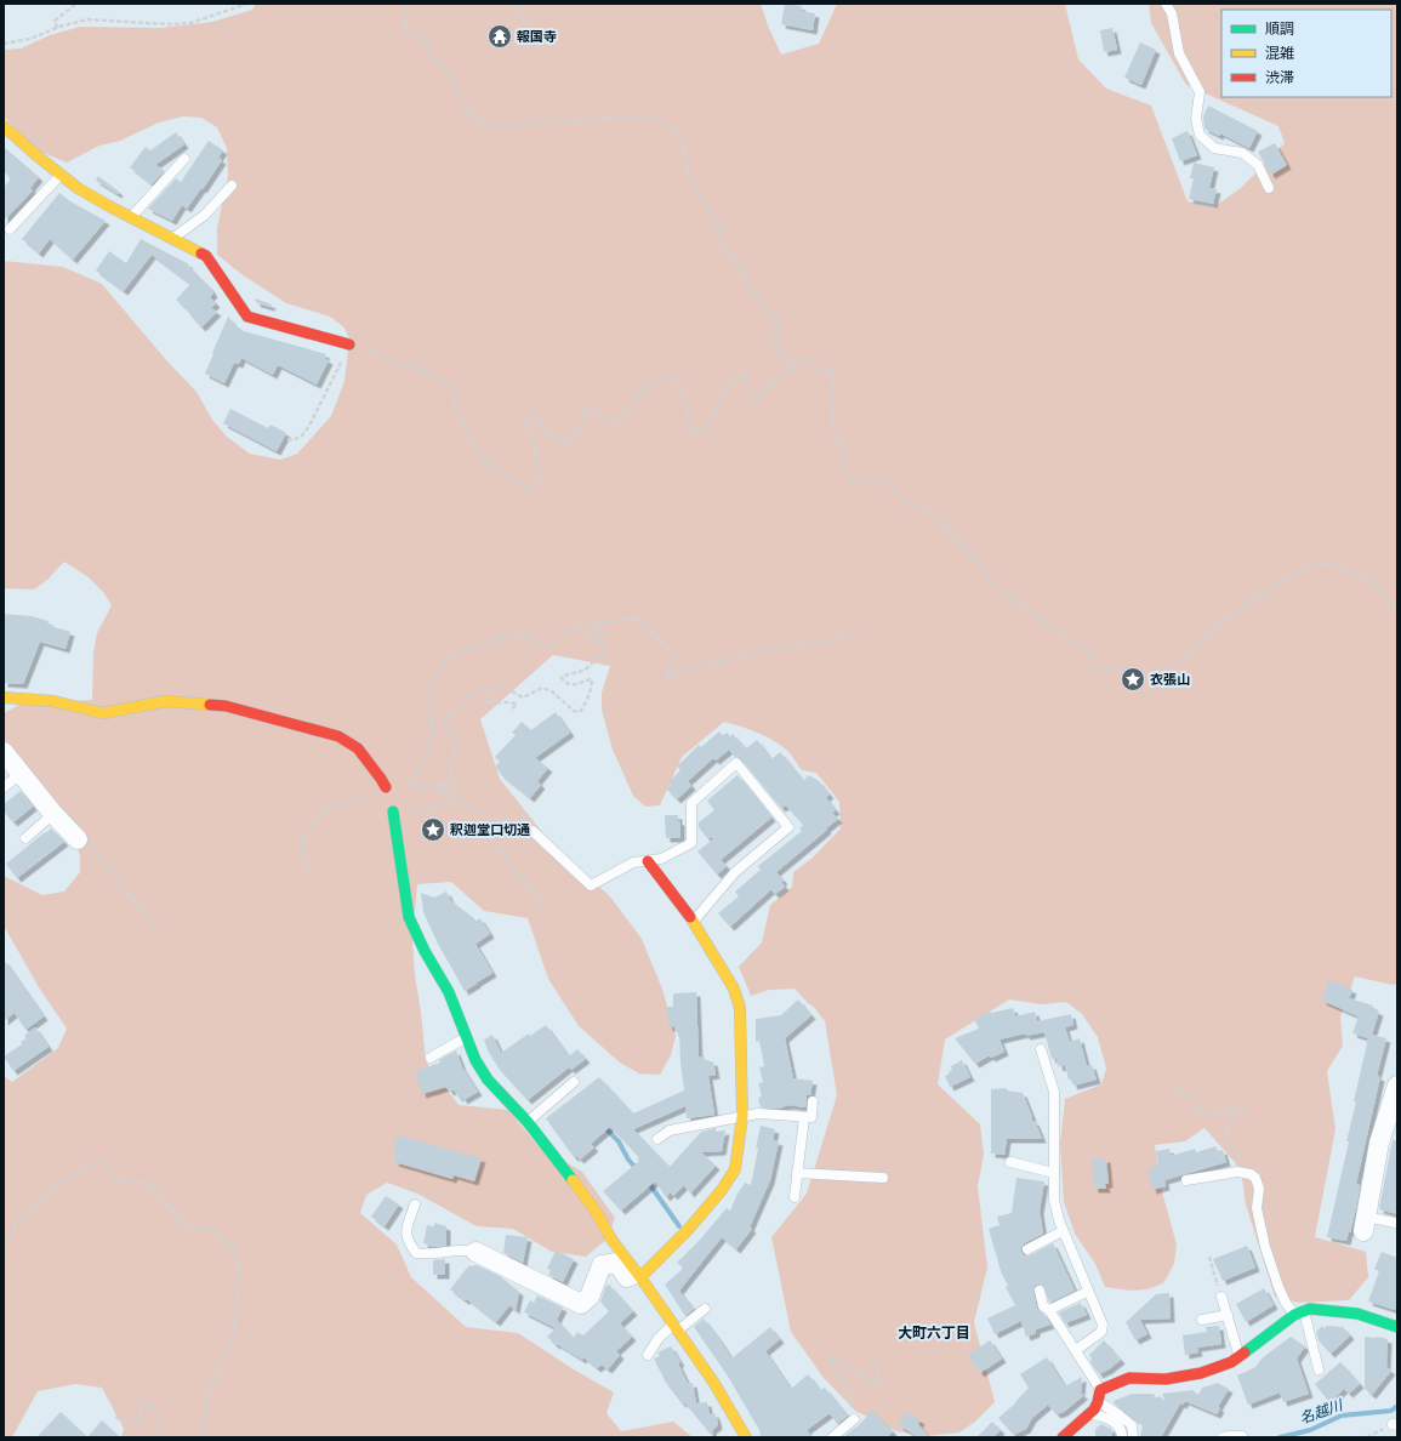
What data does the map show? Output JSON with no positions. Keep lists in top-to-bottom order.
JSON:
{
  "districts": ["大町六丁目"],
  "water": ["名越川"],
  "places": {
    "temple": ["報国寺"],
    "place": ["衣張山", "釈迦堂口切通"]
  },
  "legend": ["順調", "混雑", "渋滞"]
}
